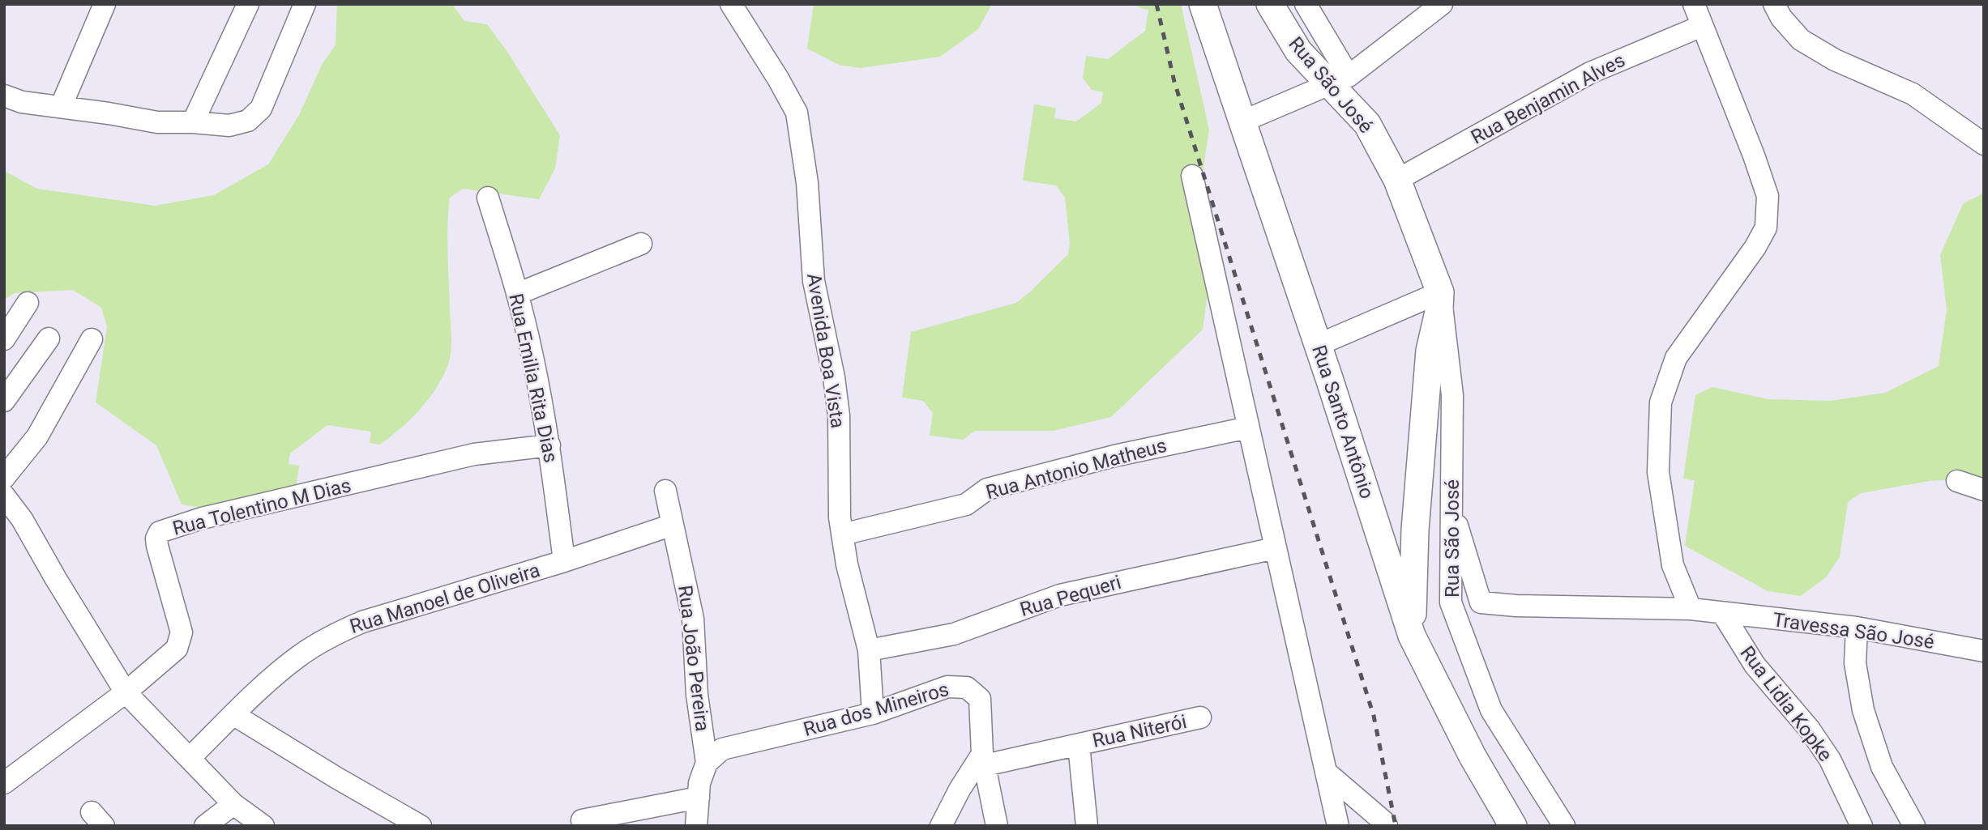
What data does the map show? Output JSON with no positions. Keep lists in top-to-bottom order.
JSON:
{
  "streets": {
    "main road": ["Rua São José", "Rua Santo Antônio"],
    "street": [
      "Rua Benjamin Alves",
      "Avenida Boa Vista",
      "Rua Emilia Rita Dias",
      "Rua Antonio Matheus",
      "Rua Tolentino M Dias",
      "Rua Pequeri",
      "Rua Manoel de Oliveira",
      "Travessa São José",
      "Rua João Pereira",
      "Rua Lidia Kopke",
      "Rua dos Mineiros",
      "Rua Niterói"
    ]
  },
  "crossings": [
    ["Rua São José", "Rua Benjamin Alves"],
    ["Rua São José", "Rua Santo Antônio"],
    ["Rua São José", "Travessa São José"],
    ["Avenida Boa Vista", "Rua Antonio Matheus"],
    ["Avenida Boa Vista", "Rua Pequeri"],
    ["Avenida Boa Vista", "Rua dos Mineiros"],
    ["Rua Emilia Rita Dias", "Rua Tolentino M Dias"],
    ["Rua Emilia Rita Dias", "Rua Manoel de Oliveira"],
    ["Rua Manoel de Oliveira", "Rua João Pereira"],
    ["Travessa São José", "Rua Lidia Kopke"],
    ["Rua João Pereira", "Rua dos Mineiros"],
    ["Rua dos Mineiros", "Rua Niterói"]
  ]
}
